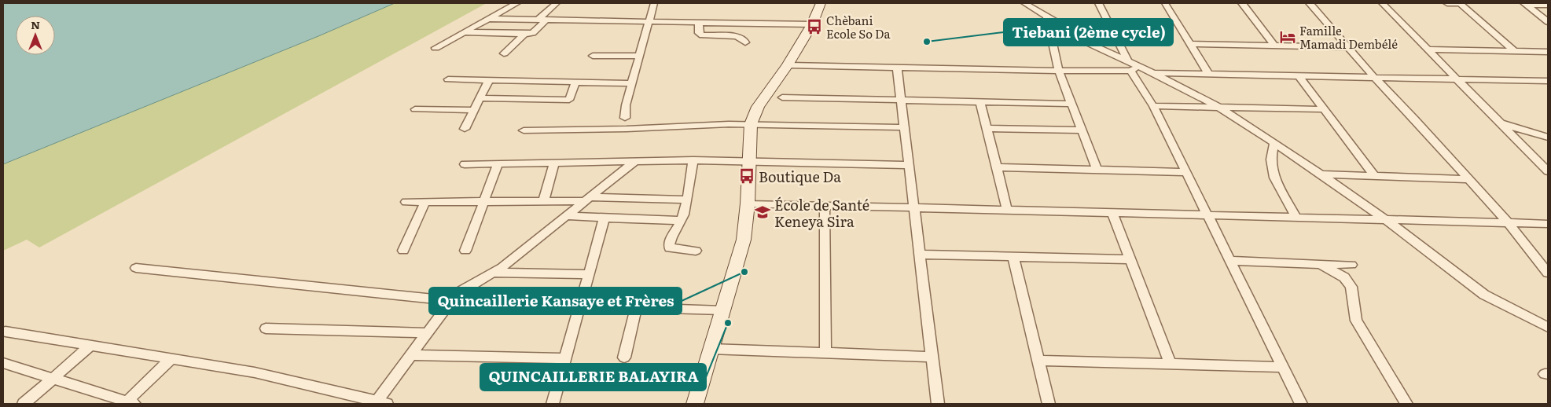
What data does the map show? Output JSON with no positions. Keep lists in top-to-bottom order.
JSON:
{
  "places": {
    "bus stop": ["Chèbani Ecole So Da", "Boutique Da"],
    "hotel": ["Famille Mamadi Dembélé"],
    "other": ["Tiebani (2ème cycle)", "Quincaillerie Kansaye et Frères", "QUINCAILLERIE BALAYIRA"],
    "school or university": ["École de Santé Keneya Sira"]
  },
  "north": "top"
}
